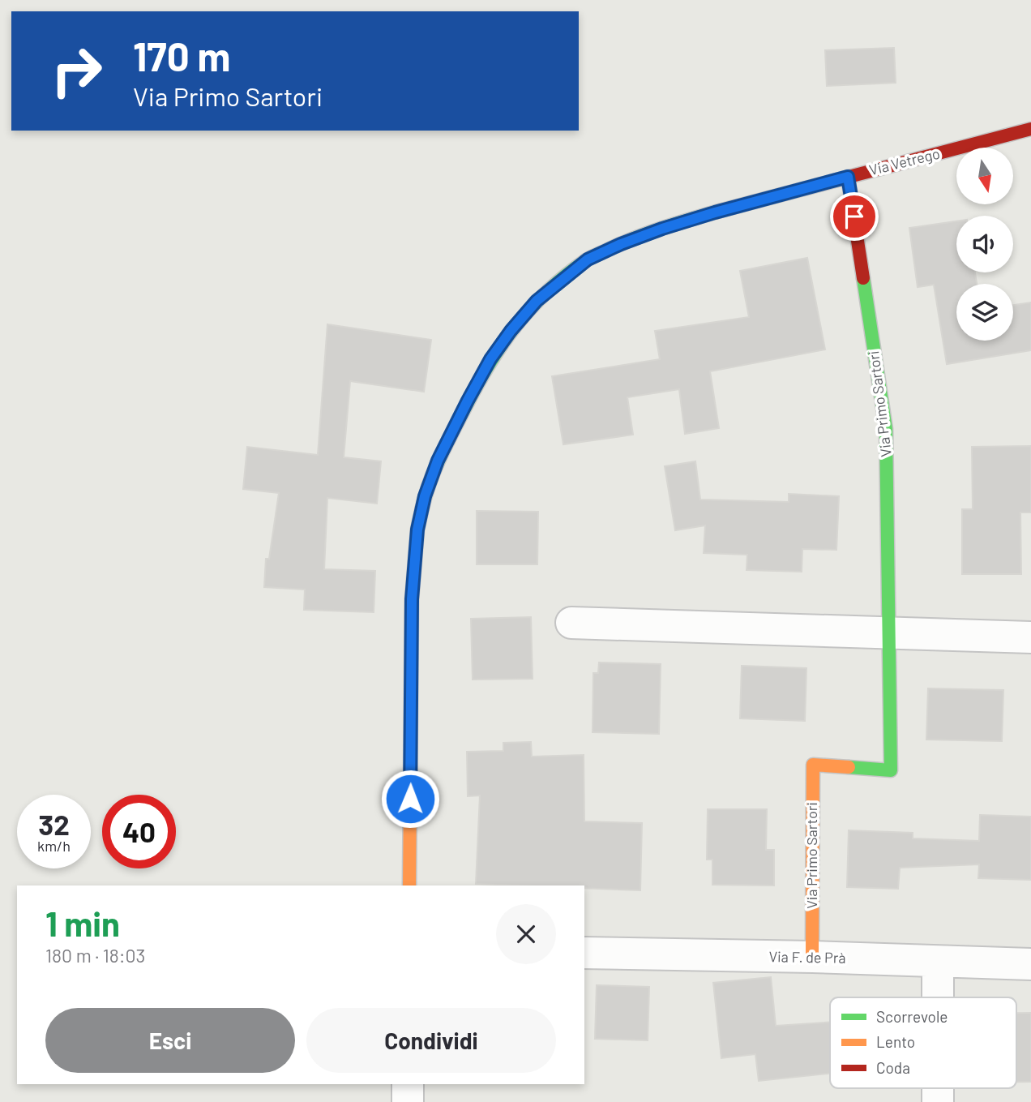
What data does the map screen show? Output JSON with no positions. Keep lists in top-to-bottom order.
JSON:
{
  "streets": {
    "street": ["Via Vetrego", "Via Primo Sartori", "Via F. de Prà"]
  },
  "crossings": [
    ["Via Vetrego", "Via Primo Sartori"],
    ["Via Primo Sartori", "Via F. de Prà"]
  ],
  "legend": ["Scorrevole", "Lento", "Coda"],
  "north": "bottom",
  "page": {
    "turn": ["170 m", "Via Primo Sartori"],
    "speed": "32 km/h",
    "limit": "40",
    "heading": ["1 min", "180 m · 18:03"],
    "buttons": ["Esci", "Condividi"]
  }
}
